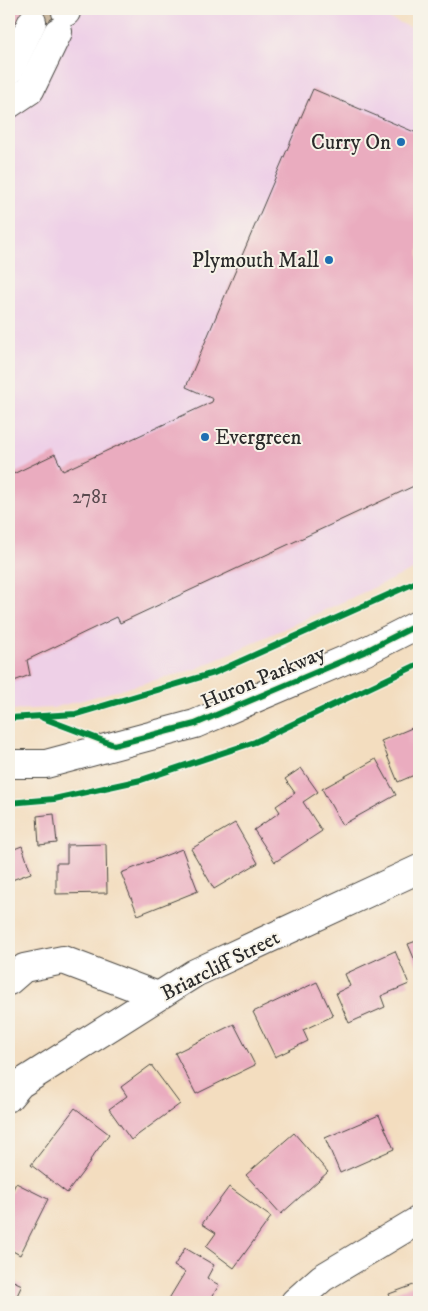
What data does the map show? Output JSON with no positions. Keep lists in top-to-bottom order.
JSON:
{
  "streets": {
    "street": ["Huron Parkway", "Briarcliff Street"]
  },
  "places": ["Curry On", "Plymouth Mall", "Evergreen"],
  "house_numbers": ["2781"]
}
